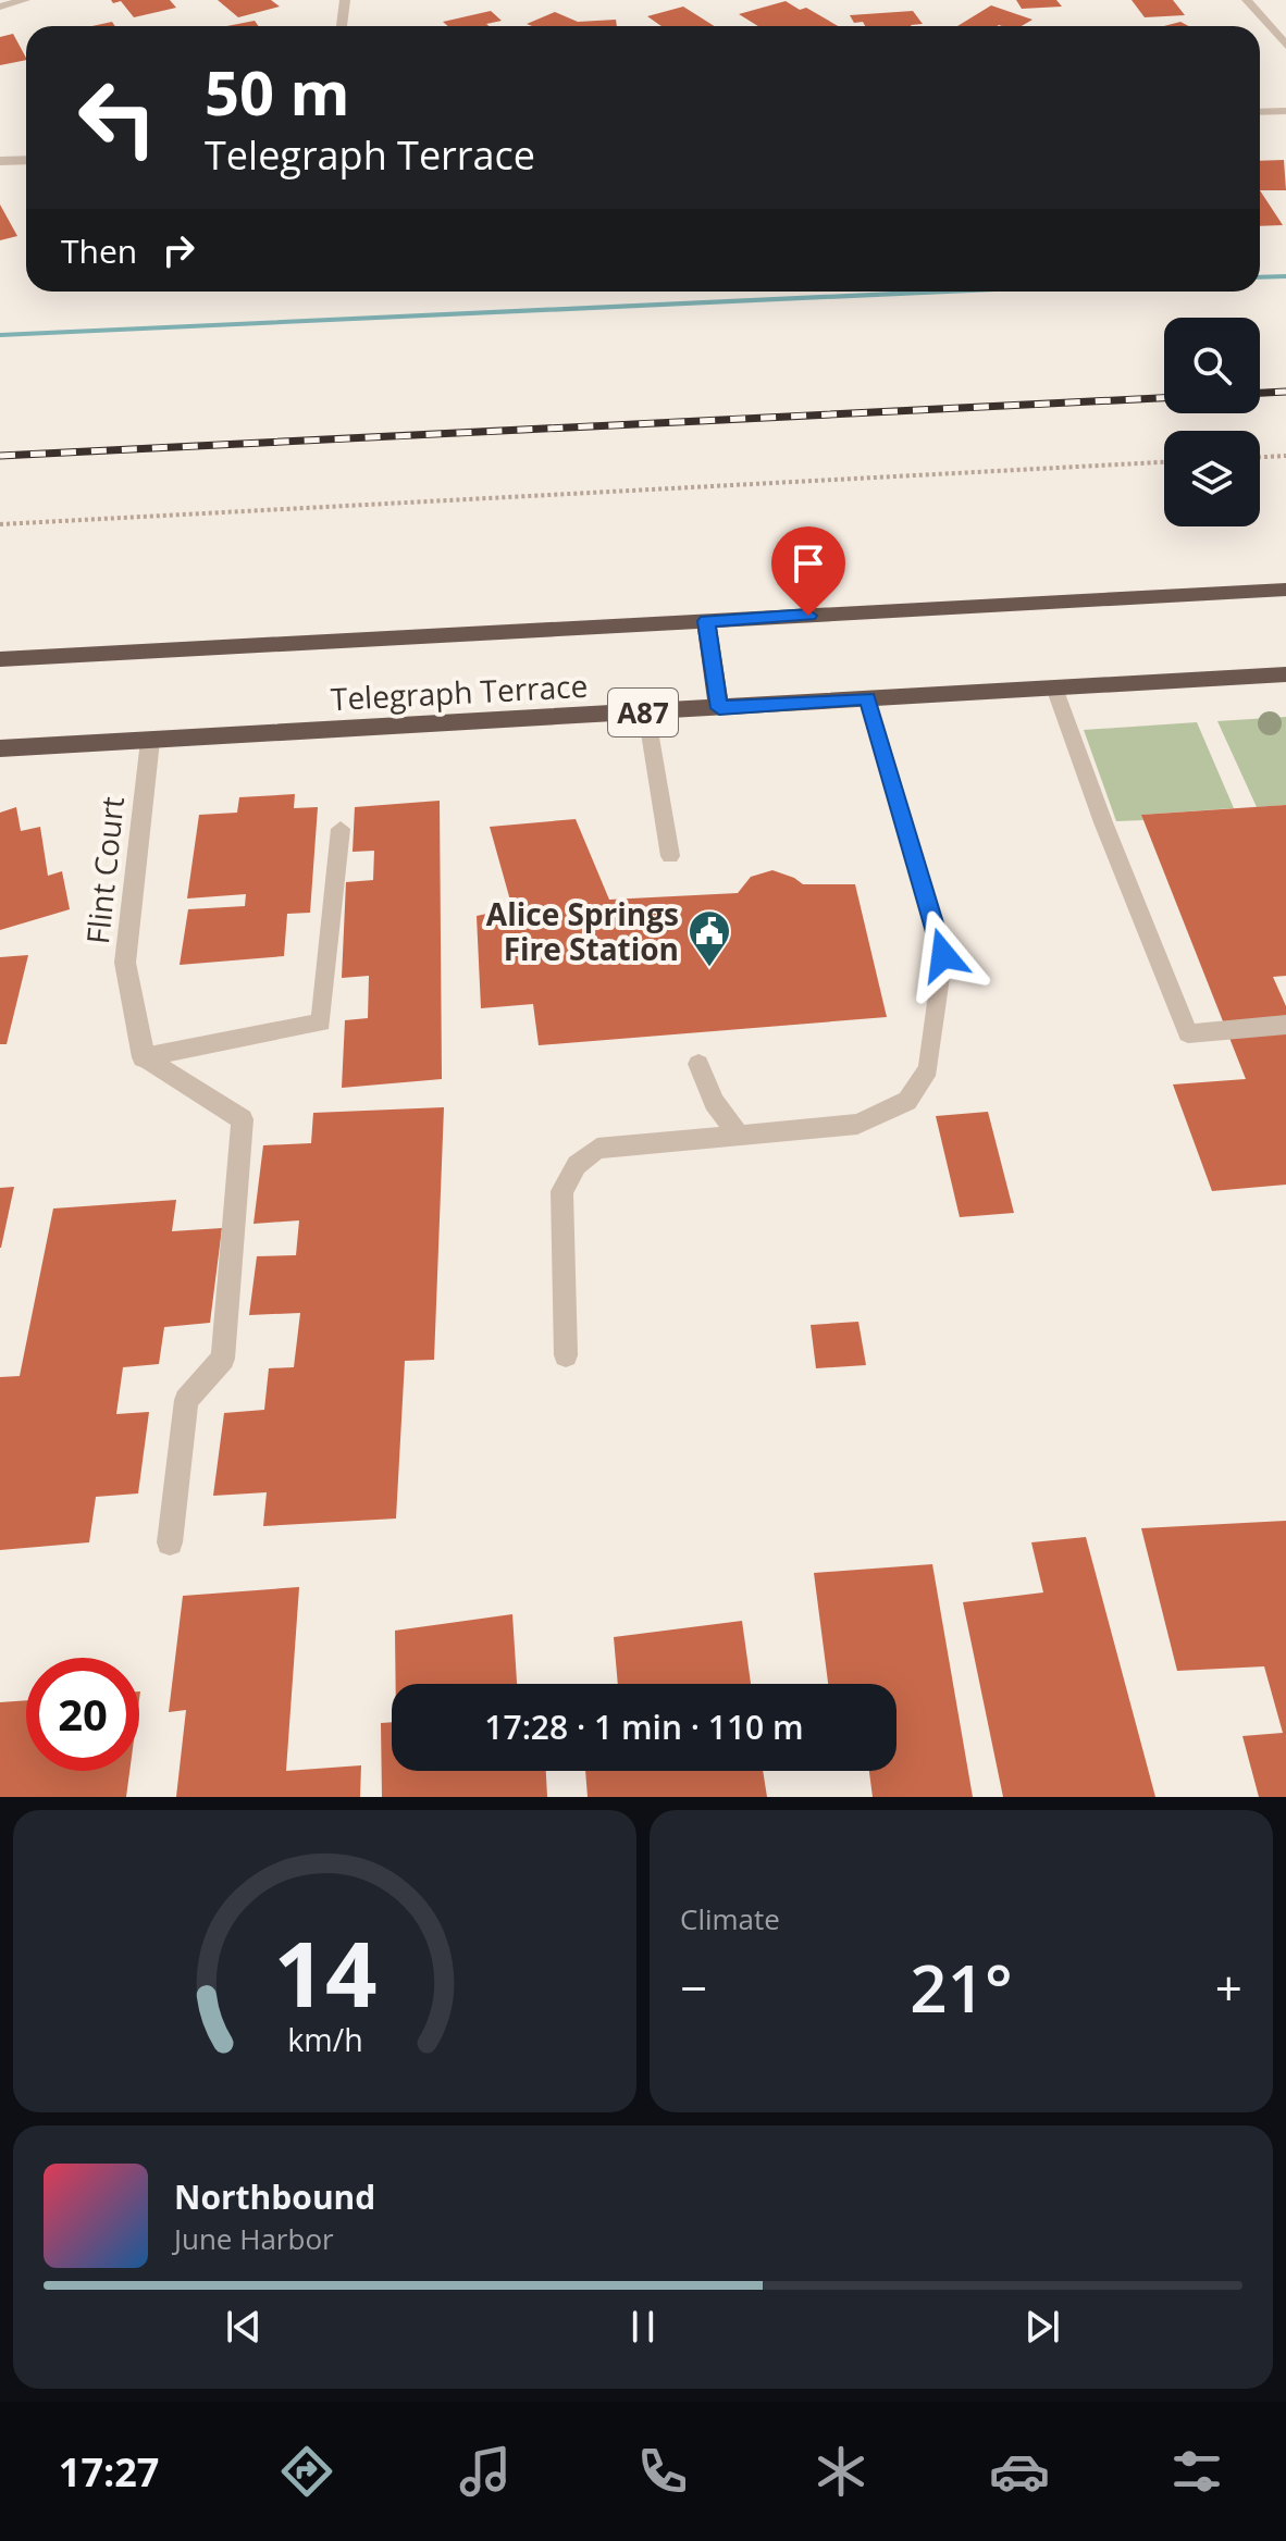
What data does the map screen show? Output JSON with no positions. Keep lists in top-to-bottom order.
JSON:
{
  "streets": {
    "highway": ["Telegraph Terrace", "A87"],
    "street": ["Flint Court"]
  },
  "crossings": [
    ["Telegraph Terrace", "Flint Court"]
  ],
  "places": {
    "public building": ["Alice Springs Fire Station"]
  },
  "page": {
    "turn": ["50 m", "Telegraph Terrace"],
    "then": "Then",
    "limit": "20",
    "trip": "17:28 · 1 min · 110 m",
    "tile": "Climate",
    "heat": ["−", "21°", "+"],
    "song": ["Northbound", "June Harbor"],
    "tabs": "17:27",
    "gauge": ["14", "km/h"]
  }
}
